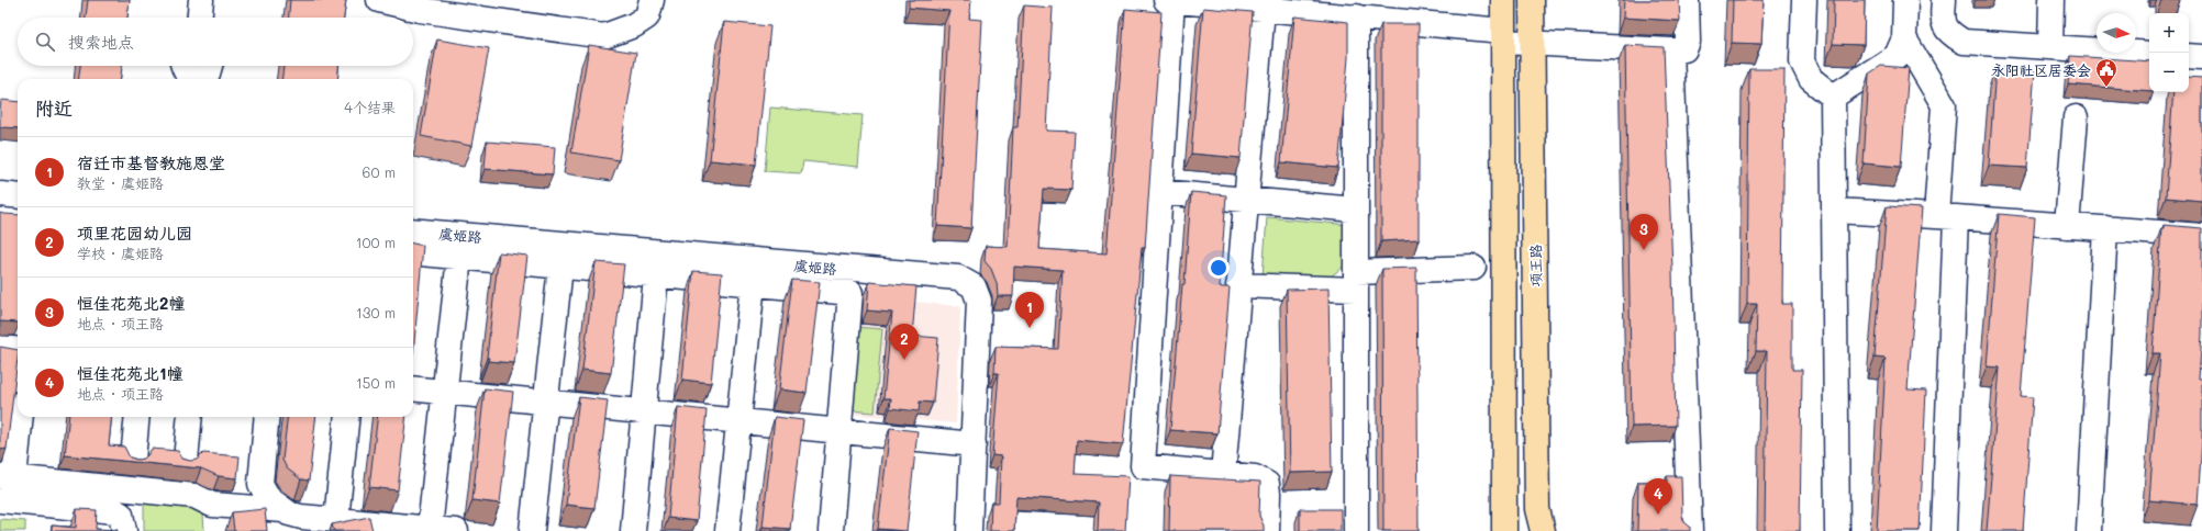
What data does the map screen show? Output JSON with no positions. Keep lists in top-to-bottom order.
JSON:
{
  "streets": {
    "main road": ["项王路"],
    "street": ["虞姬路"]
  },
  "places": {
    "public building": ["永阳社区居委会"]
  },
  "north": "right",
  "page": {
    "map_buttons": ["+", "−"],
    "search": "搜索地点",
    "heading": ["附近", "4个结果"],
    "list": [
      {
        "mark": "1",
        "name": "宿迁市基督教施恩堂",
        "note": "教堂 · 虞姬路",
        "value": "60 m"
      },
      {
        "mark": "2",
        "name": "项里花园幼儿园",
        "note": "学校 · 虞姬路",
        "value": "100 m"
      },
      {
        "mark": "3",
        "name": "恒佳花苑北2幢",
        "note": "地点 · 项王路",
        "value": "130 m"
      },
      {
        "mark": "4",
        "name": "恒佳花苑北1幢",
        "note": "地点 · 项王路",
        "value": "150 m"
      }
    ],
    "pins": [
      "3",
      "1",
      "2",
      "4"
    ]
  }
}
